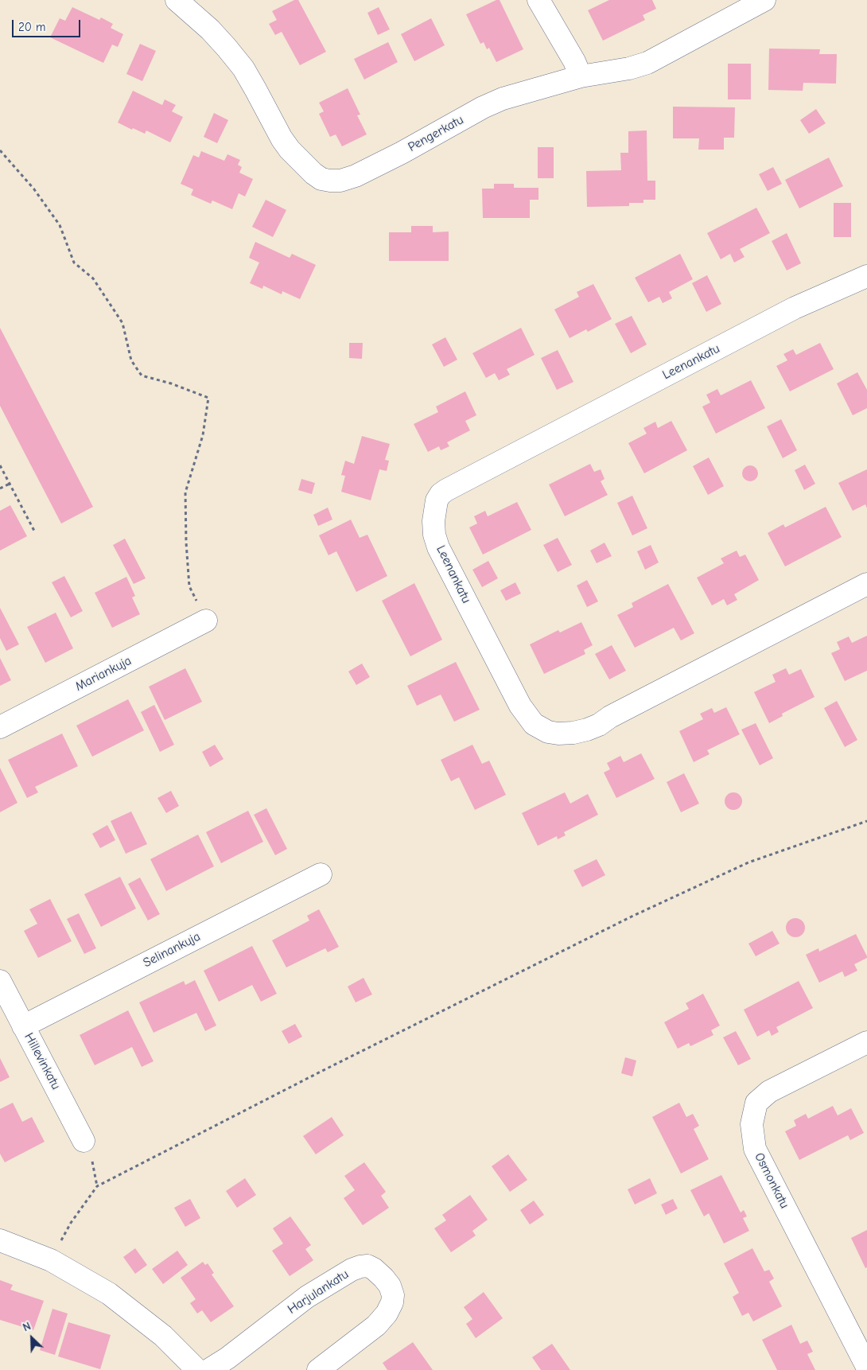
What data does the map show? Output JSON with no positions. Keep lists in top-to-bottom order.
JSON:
{
  "streets": {
    "street": [
      "Pengerkatu",
      "Leenankatu",
      "Mariankuja",
      "Selinankuja",
      "Hillevinkatu",
      "Osmonkatu",
      "Harjulankatu"
    ]
  },
  "crossings": [
    ["Selinankuja", "Hillevinkatu"]
  ],
  "scale_bar": "20 m",
  "north": "top left"
}
